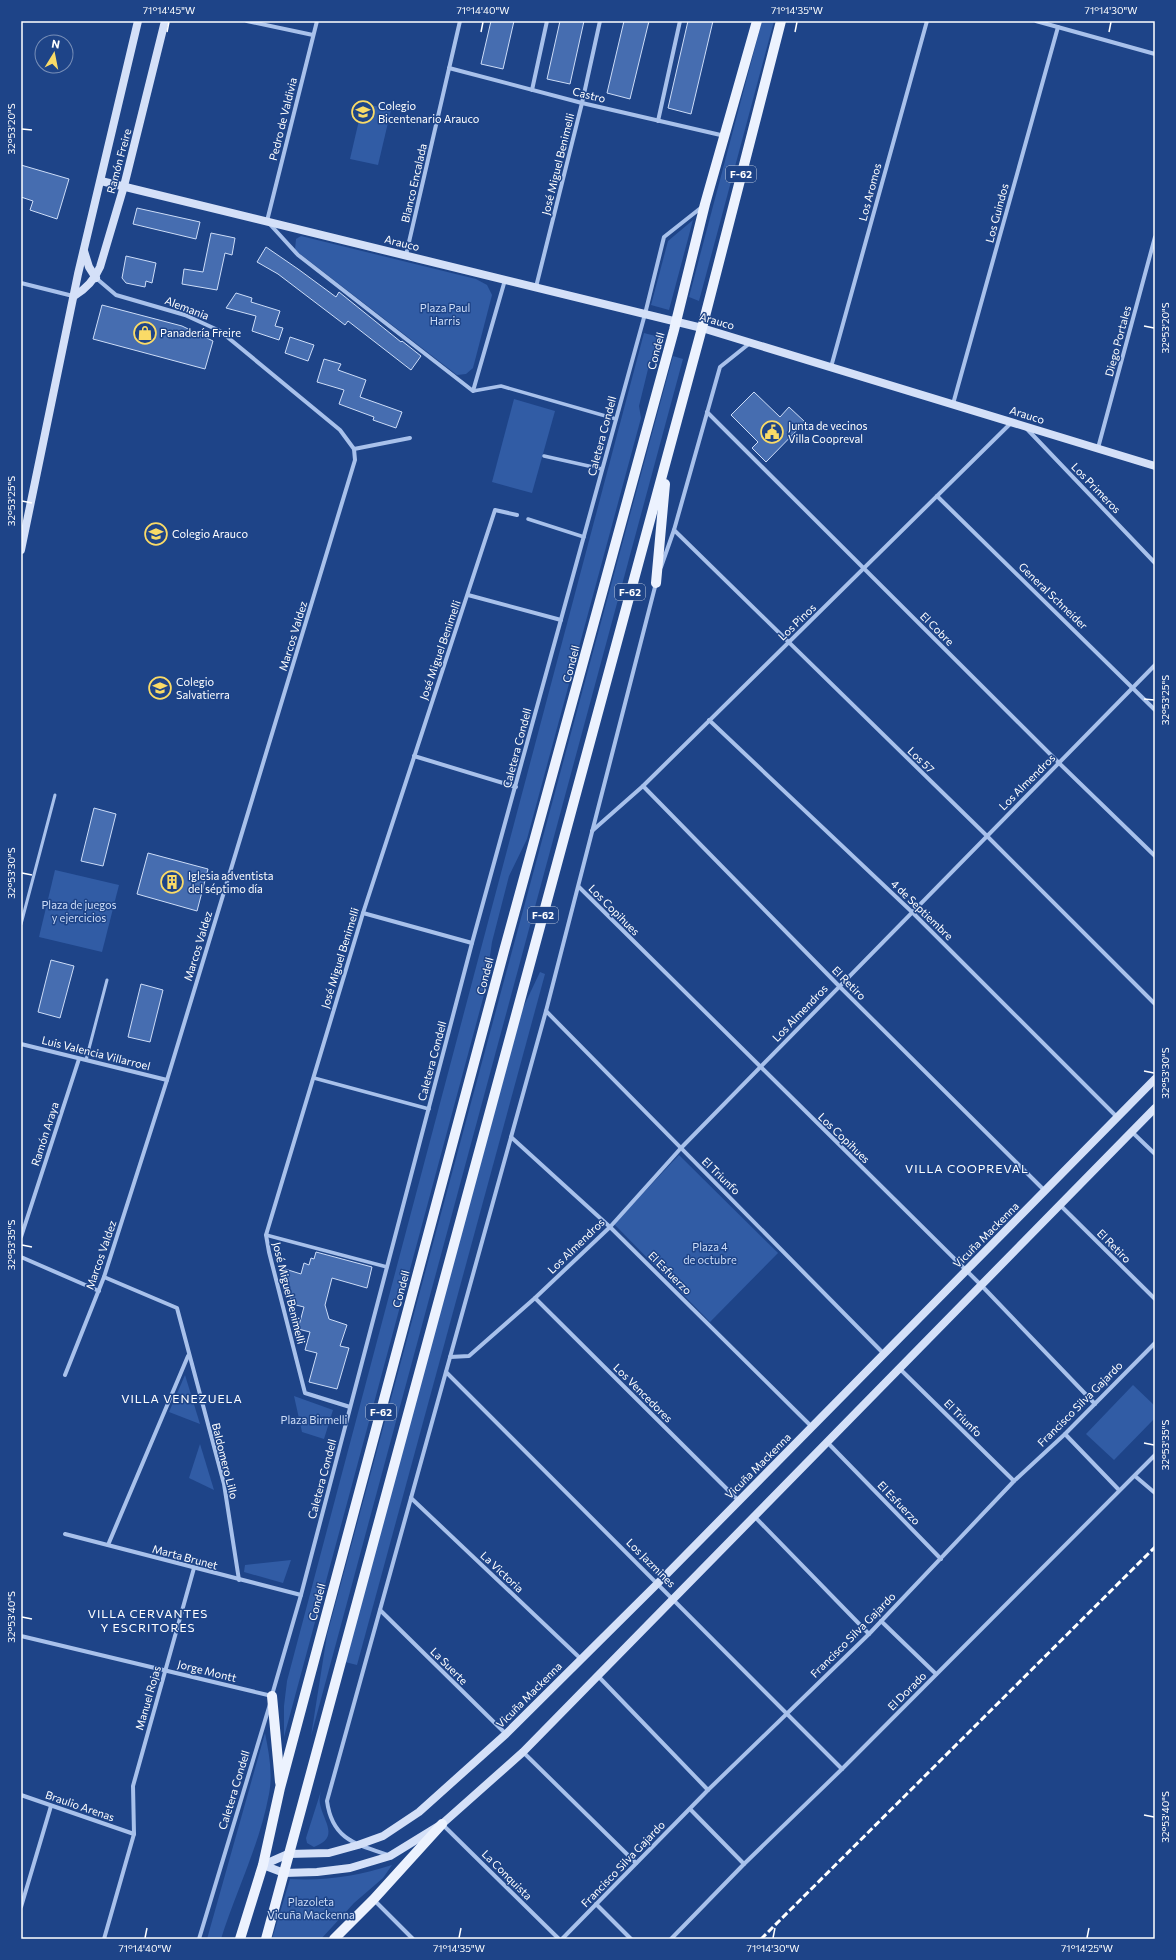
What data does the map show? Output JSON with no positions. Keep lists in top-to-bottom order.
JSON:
{
  "streets": {
    "main road": [
      "Ramón Freire",
      "F-62",
      "Arauco",
      "Condell",
      "Vicuña Mackenna"
    ],
    "street": [
      "Castro",
      "Pedro de Valdivia",
      "José Miguel Benimelli",
      "Blanco Encalada",
      "Los Aromos",
      "Los Guindos",
      "Alemania",
      "Diego Portales",
      "Caletera Condell",
      "Los Primeros",
      "General Schneider",
      "Los Pinos",
      "El Cobre",
      "Marcos Valdez",
      "Los 57",
      "Los Almendros",
      "Los Copihues",
      "4 de Septiembre",
      "El Retiro",
      "Luis Valencia Villarroel",
      "Ramón Araya",
      "El Triunfo",
      "El Esfuerzo",
      "Los Vencedores",
      "Francisco Silva Gajardo",
      "Baldomero Lillo",
      "Marta Brunet",
      "Los Jazmines",
      "La Victoria",
      "La Suerte",
      "Jorge Montt",
      "El Dorado",
      "Manuel Rojas",
      "Braulio Arenas",
      "La Conquista"
    ]
  },
  "crossings": [
    ["Castro", "José Miguel Benimelli"],
    ["Castro", "Blanco Encalada"],
    ["Castro", "Condell"],
    ["Pedro de Valdivia", "Arauco"],
    ["Ramón Freire", "Arauco"],
    ["Ramón Freire", "Alemania"],
    ["José Miguel Benimelli", "Arauco"],
    ["José Miguel Benimelli", "Caletera Condell"],
    ["F-62", "Arauco"],
    ["F-62", "Vicuña Mackenna"],
    ["Blanco Encalada", "Arauco"],
    ["Los Aromos", "Arauco"],
    ["Los Guindos", "Arauco"],
    ["Arauco", "Diego Portales"],
    ["Arauco", "Condell"],
    ["Arauco", "Caletera Condell"],
    ["Arauco", "Los Primeros"],
    ["Arauco", "Los Pinos"],
    ["Alemania", "Marcos Valdez"],
    ["Condell", "Caletera Condell"],
    ["Condell", "Vicuña Mackenna"],
    ["Caletera Condell", "Marta Brunet"],
    ["Caletera Condell", "Jorge Montt"],
    ["General Schneider", "Los Pinos"],
    ["General Schneider", "Los Almendros"],
    ["Los Pinos", "El Cobre"],
    ["Los Pinos", "Los 57"],
    ["Los Pinos", "4 de Septiembre"],
    ["Los Pinos", "El Retiro"],
    ["El Cobre", "Los Almendros"],
    ["Marcos Valdez", "Luis Valencia Villarroel"],
    ["Marcos Valdez", "Baldomero Lillo"],
    ["Los 57", "Los Almendros"],
    ["Los Almendros", "Los Copihues"],
    ["Los Almendros", "4 de Septiembre"],
    ["Los Almendros", "El Retiro"],
    ["Los Almendros", "El Triunfo"],
    ["Los Almendros", "El Esfuerzo"],
    ["Los Almendros", "Los Vencedores"],
    ["Los Copihues", "Vicuña Mackenna"],
    ["Los Copihues", "Francisco Silva Gajardo"],
    ["4 de Septiembre", "Vicuña Mackenna"],
    ["El Retiro", "Vicuña Mackenna"],
    ["Luis Valencia Villarroel", "Ramón Araya"],
    ["El Triunfo", "Vicuña Mackenna"],
    ["El Triunfo", "Francisco Silva Gajardo"],
    ["Vicuña Mackenna", "El Esfuerzo"],
    ["Vicuña Mackenna", "Los Vencedores"],
    ["Vicuña Mackenna", "Los Jazmines"],
    ["Vicuña Mackenna", "La Victoria"],
    ["Vicuña Mackenna", "La Suerte"],
    ["El Esfuerzo", "Francisco Silva Gajardo"],
    ["Francisco Silva Gajardo", "Los Jazmines"],
    ["Baldomero Lillo", "Marta Brunet"],
    ["Marta Brunet", "Manuel Rojas"],
    ["Los Jazmines", "El Dorado"],
    ["Jorge Montt", "Manuel Rojas"],
    ["Manuel Rojas", "Braulio Arenas"]
  ],
  "districts": ["VILLA COOPREVAL", "VILLA VENEZUELA", "VILLA CERVANTES Y ESCRITORES"],
  "parks": [
    "Plaza Paul Harris",
    "Plaza de juegos y ejercicios",
    "Plaza 4 de octubre",
    "Plaza Birmelli",
    "Plazoleta Vicuña Mackenna"
  ],
  "places": {
    "school or university": ["Colegio Bicentenario Arauco", "Colegio Arauco", "Colegio Salvatierra"],
    "shop": ["Panadería Freire"],
    "public building": ["Junta de vecinos Villa Coopreval"],
    "building": ["Iglesia adventista del séptimo día"]
  },
  "north": "top",
  "coordinates": [
    "71°14'45\"W",
    "71°14'40\"W",
    "71°14'35\"W",
    "71°14'30\"W",
    "32°53'20\"S",
    "32°53'25\"S",
    "32°53'30\"S",
    "32°53'35\"S",
    "32°53'40\"S",
    "71°14'25\"W"
  ]
}
